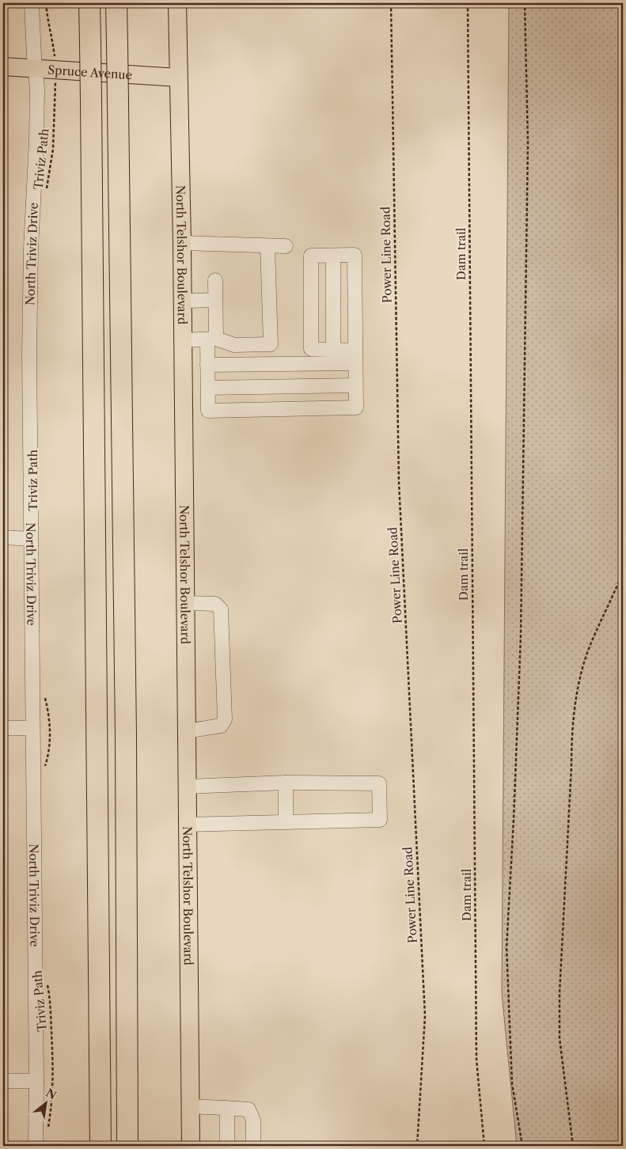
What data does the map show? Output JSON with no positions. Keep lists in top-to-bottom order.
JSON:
{
  "streets": {
    "main road": ["Spruce Avenue", "North Telshor Boulevard"],
    "street": ["North Triviz Drive"],
    "path": ["Triviz Path", "Dam trail", "Power Line Road"]
  },
  "crossings": [
    ["Spruce Avenue", "North Triviz Drive"],
    ["Spruce Avenue", "North Telshor Boulevard"]
  ],
  "north": "top right"
}
